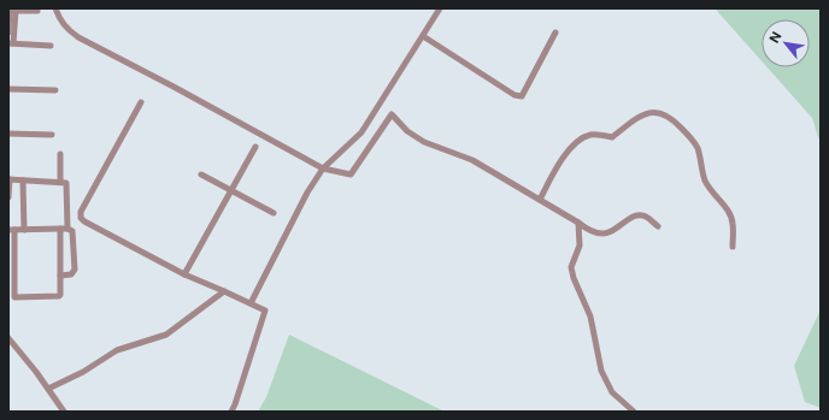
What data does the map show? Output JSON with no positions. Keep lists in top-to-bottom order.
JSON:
{
  "north": "top left"
}
